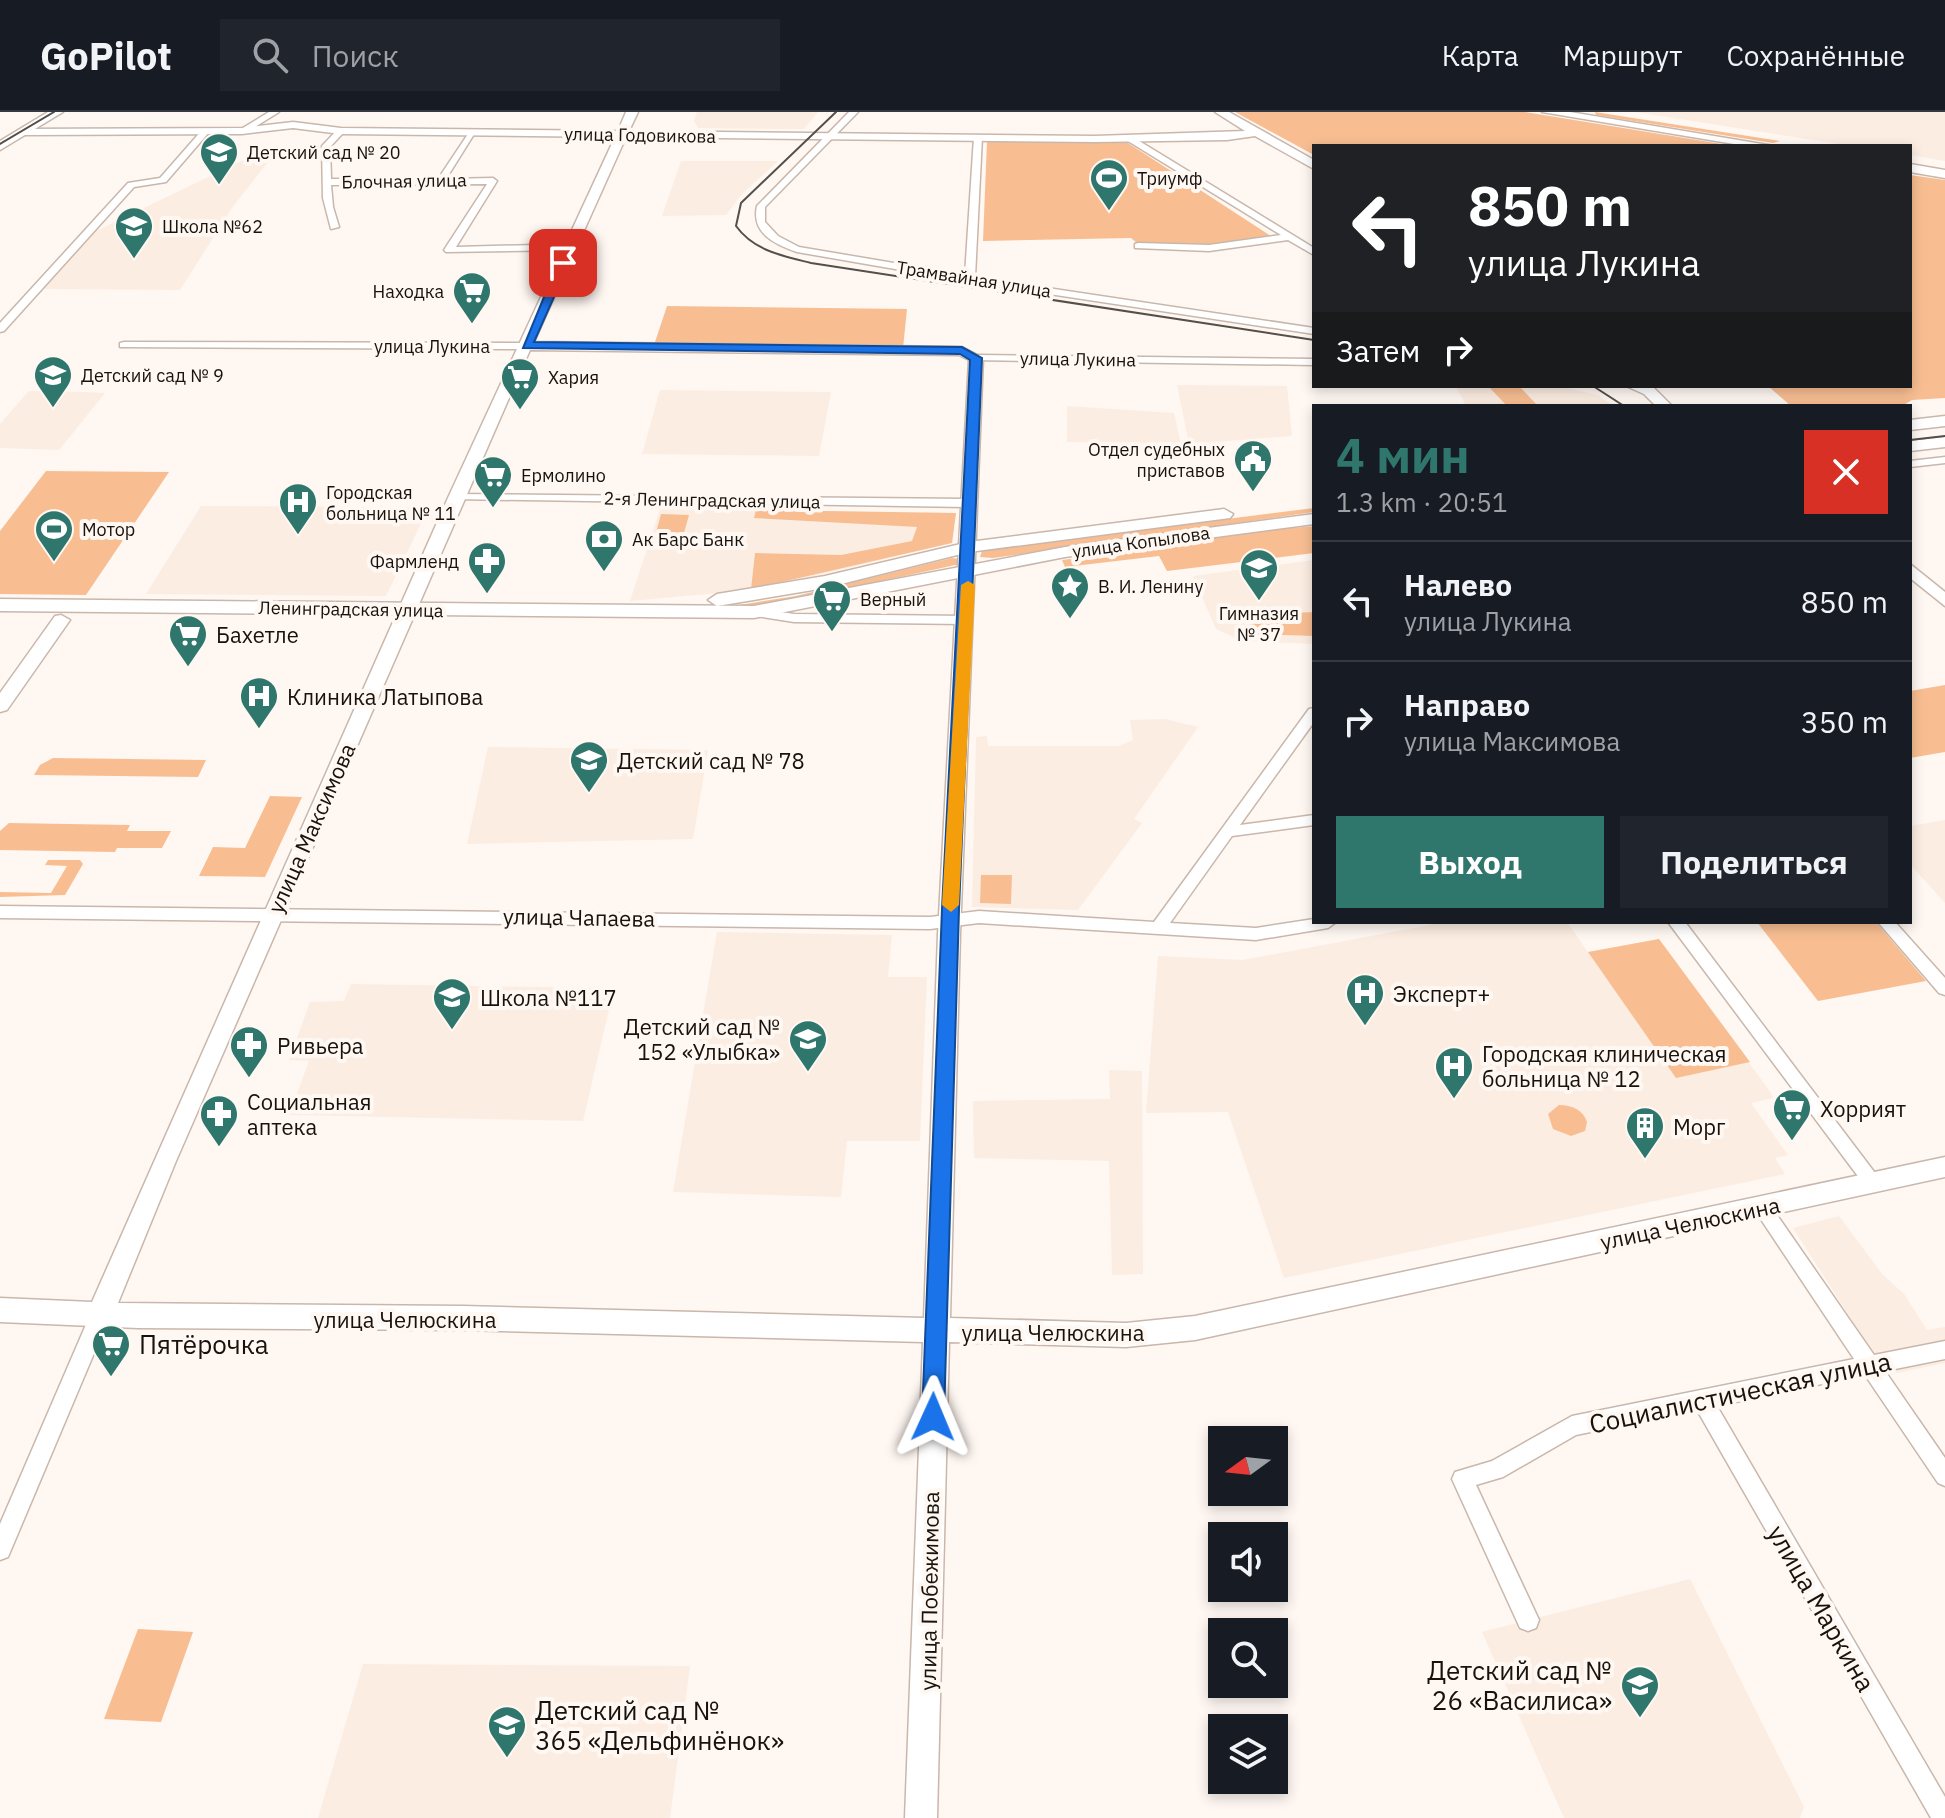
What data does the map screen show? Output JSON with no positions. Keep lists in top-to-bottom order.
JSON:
{
  "streets": {
    "main road": ["улица Копылова", "Ленинградская улица"],
    "street": [
      "улица Годовикова",
      "Блочная улица",
      "Трамвайная улица",
      "улица Лукина",
      "2-я Ленинградская улица",
      "улица Максимова",
      "улица Чапаева",
      "улица Челюскина",
      "Социалистическая улица",
      "улица Побежимова",
      "улица Маркина"
    ]
  },
  "crossings": [
    ["улица Годовикова", "Трамвайная улица"],
    ["улица Годовикова", "улица Максимова"],
    ["Блочная улица", "улица Максимова"],
    ["улица Лукина", "улица Максимова"],
    ["улица Лукина", "улица Побежимова"],
    ["2-я Ленинградская улица", "улица Максимова"],
    ["2-я Ленинградская улица", "улица Побежимова"],
    ["улица Копылова", "Ленинградская улица"],
    ["улица Копылова", "улица Побежимова"],
    ["Ленинградская улица", "улица Максимова"],
    ["Ленинградская улица", "улица Побежимова"],
    ["улица Максимова", "улица Чапаева"],
    ["улица Максимова", "улица Челюскина"],
    ["улица Чапаева", "улица Побежимова"],
    ["улица Челюскина", "улица Побежимова"],
    ["Социалистическая улица", "улица Маркина"]
  ],
  "places": {
    "school or university": [
      "Детский сад № 20",
      "Школа №62",
      "Детский сад № 9",
      "Гимназия № 37",
      "Детский сад № 78",
      "Школа №117",
      "Детский сад № 152 «Улыбка»",
      "Детский сад № 26 «Василиса»",
      "Детский сад № 365 «Дельфинёнок»"
    ],
    "sports": ["Триумф", "Мотор"],
    "supermarket": [
      "Находка",
      "Хария",
      "Ермолино",
      "Верный",
      "Бахетле",
      "Хоррият",
      "Пятёрочка"
    ],
    "public building": ["Отдел судебных приставов"],
    "hospital": [
      "Городская больница № 11",
      "Клиника Латыпова",
      "Эксперт+",
      "Городская клиническая больница № 12"
    ],
    "bank": ["Ак Барс Банк"],
    "pharmacy": ["Фармленд", "Ривьера", "Социальная аптека"],
    "place": ["В. И. Ленину"],
    "building": ["Морг"]
  },
  "north": "left",
  "page": {
    "header": "GoPilot",
    "search": "Поиск",
    "nav": ["Карта", "Маршрут", "Сохранённые"],
    "turn": ["850 m", "улица Лукина"],
    "then": "Затем",
    "heading": ["4 мин", "1.3 km · 20:51"],
    "list": [
      {
        "name": "Налево",
        "note": "улица Лукина",
        "value": "850 m"
      },
      {
        "name": "Направо",
        "note": "улица Максимова",
        "value": "350 m"
      }
    ],
    "buttons": ["Выход", "Поделиться"]
  }
}
